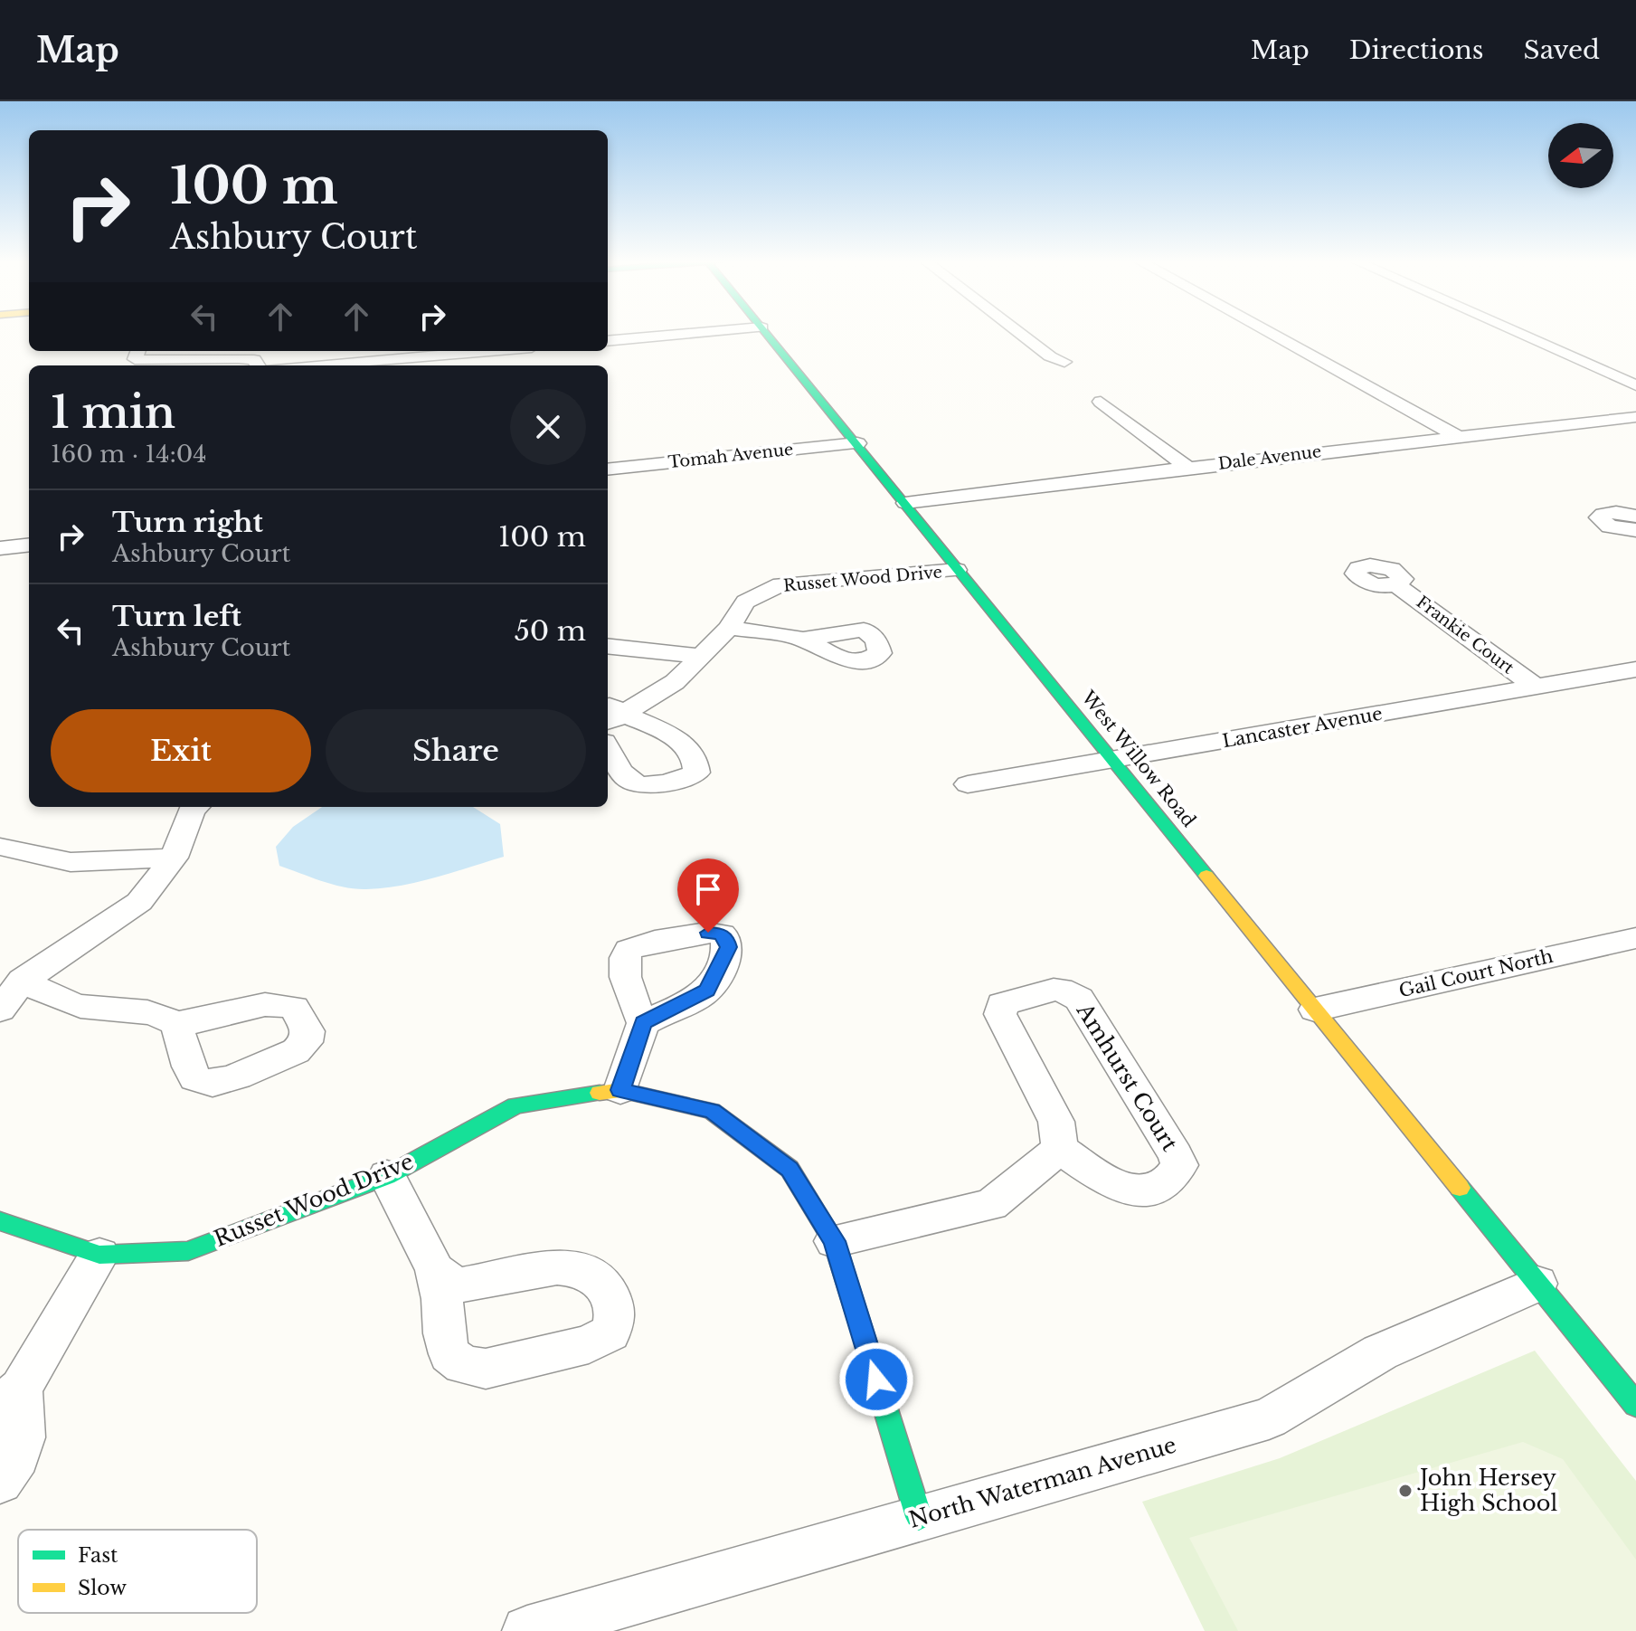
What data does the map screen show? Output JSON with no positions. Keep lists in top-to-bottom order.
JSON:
{
  "streets": {
    "street": [
      "Tomah Avenue",
      "Dale Avenue",
      "Russet Wood Drive",
      "Frankie Court",
      "Lancaster Avenue",
      "West Willow Road",
      "Gail Court North",
      "Amhurst Court",
      "North Waterman Avenue"
    ]
  },
  "crossings": [
    ["Tomah Avenue", "West Willow Road"],
    ["Dale Avenue", "West Willow Road"],
    ["Russet Wood Drive", "West Willow Road"],
    ["Russet Wood Drive", "North Waterman Avenue"],
    ["Frankie Court", "Lancaster Avenue"],
    ["Lancaster Avenue", "West Willow Road"],
    ["West Willow Road", "Gail Court North"],
    ["West Willow Road", "North Waterman Avenue"]
  ],
  "places": ["John Hersey High School"],
  "legend": ["Fast", "Slow"],
  "north": "left",
  "page": {
    "header": "Map",
    "nav": ["Map", "Directions", "Saved"],
    "turn": ["100 m", "Ashbury Court"],
    "heading": ["1 min", "160 m · 14:04"],
    "list": [
      {
        "name": "Turn right",
        "note": "Ashbury Court",
        "value": "100 m"
      },
      {
        "name": "Turn left",
        "note": "Ashbury Court",
        "value": "50 m"
      }
    ],
    "buttons": ["Exit", "Share"]
  }
}
